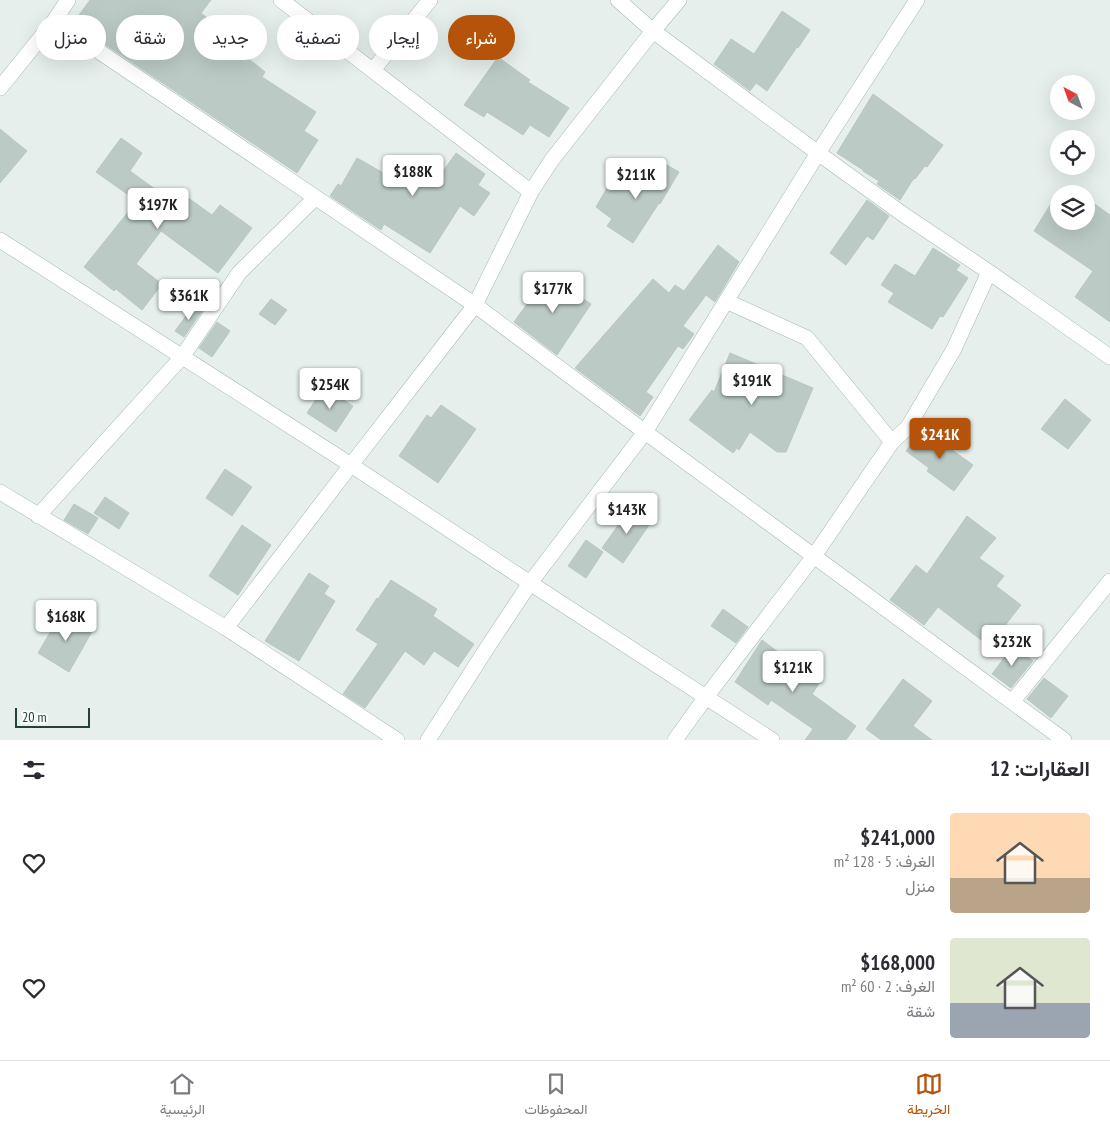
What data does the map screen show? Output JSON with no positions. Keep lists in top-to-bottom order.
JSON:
{
  "scale_bar": "20 m",
  "north": "top left",
  "page": {
    "chip": [
      "شراء",
      "إيجار",
      "تصفية",
      "جديد",
      "شقة",
      "منزل"
    ],
    "price": [
      "$188K",
      "$211K",
      "$197K",
      "$177K",
      "$361K",
      "$191K",
      "$254K",
      "$241K",
      "$143K",
      "$168K",
      "$232K",
      "$121K"
    ],
    "scale": "20 m",
    "heading": "العقارات: 12",
    "list": [
      {
        "name": "$241,000",
        "note": "الغرف: 5 · 128 m² · منزل"
      },
      {
        "name": "$168,000",
        "note": "الغرف: 2 · 60 m² · شقة"
      }
    ],
    "tabs": ["الخريطة", "المحفوظات", "الرئيسية"]
  }
}
